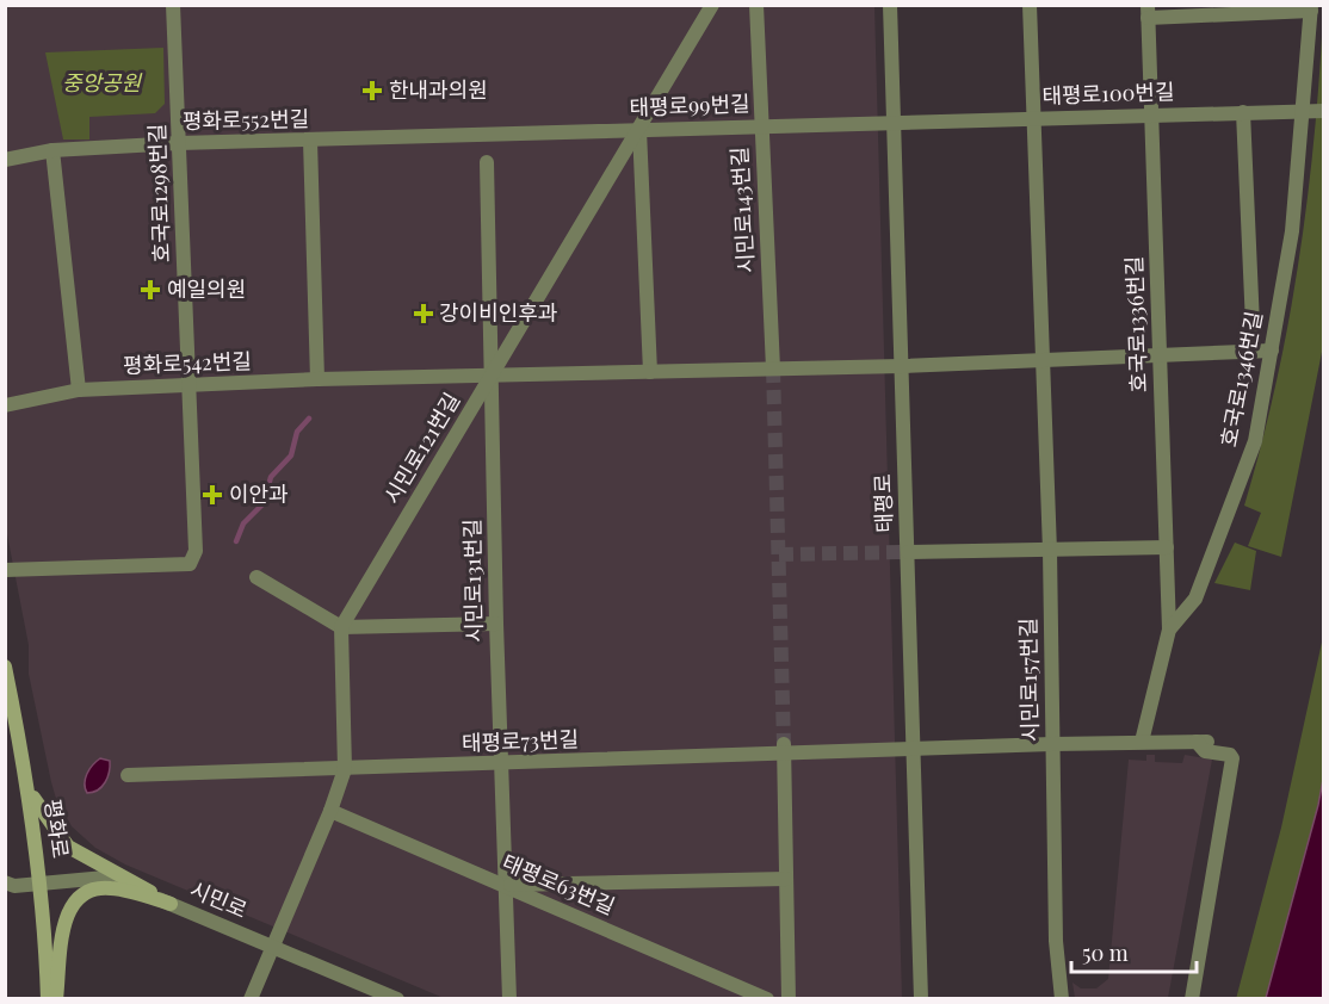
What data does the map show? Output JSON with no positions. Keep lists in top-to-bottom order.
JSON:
{
  "streets": {
    "main road": ["평화로"],
    "street": [
      "태평로100번길",
      "태평로99번길",
      "평화로552번길",
      "호국로1298번길",
      "시민로143번길",
      "호국로1336번길",
      "평화로542번길",
      "호국로1346번길",
      "시민로121번길",
      "태평로",
      "시민로131번길",
      "시민로157번길",
      "태평로73번길",
      "태평로63번길",
      "시민로"
    ]
  },
  "crossings": [
    ["태평로100번길", "태평로99번길"],
    ["태평로100번길", "호국로1336번길"],
    ["태평로100번길", "호국로1346번길"],
    ["태평로100번길", "태평로"],
    ["태평로100번길", "시민로157번길"],
    ["태평로99번길", "평화로552번길"],
    ["태평로99번길", "시민로143번길"],
    ["태평로99번길", "시민로121번길"],
    ["태평로99번길", "태평로"],
    ["평화로552번길", "호국로1298번길"],
    ["호국로1298번길", "평화로542번길"],
    ["시민로143번길", "평화로542번길"],
    ["호국로1336번길", "평화로542번길"],
    ["호국로1336번길", "호국로1346번길"],
    ["평화로542번길", "호국로1346번길"],
    ["평화로542번길", "시민로121번길"],
    ["평화로542번길", "태평로"],
    ["평화로542번길", "시민로131번길"],
    ["평화로542번길", "시민로157번길"],
    ["호국로1346번길", "태평로73번길"],
    ["시민로121번길", "시민로131번길"],
    ["태평로", "태평로73번길"],
    ["시민로131번길", "태평로73번길"],
    ["시민로131번길", "태평로63번길"],
    ["시민로157번길", "태평로73번길"],
    ["평화로", "시민로"]
  ],
  "parks": ["중앙공원"],
  "places": {
    "health": [
      "한내과의원",
      "예일의원",
      "강이비인후과",
      "이안과"
    ]
  },
  "scale_bar": "50 m"
}
